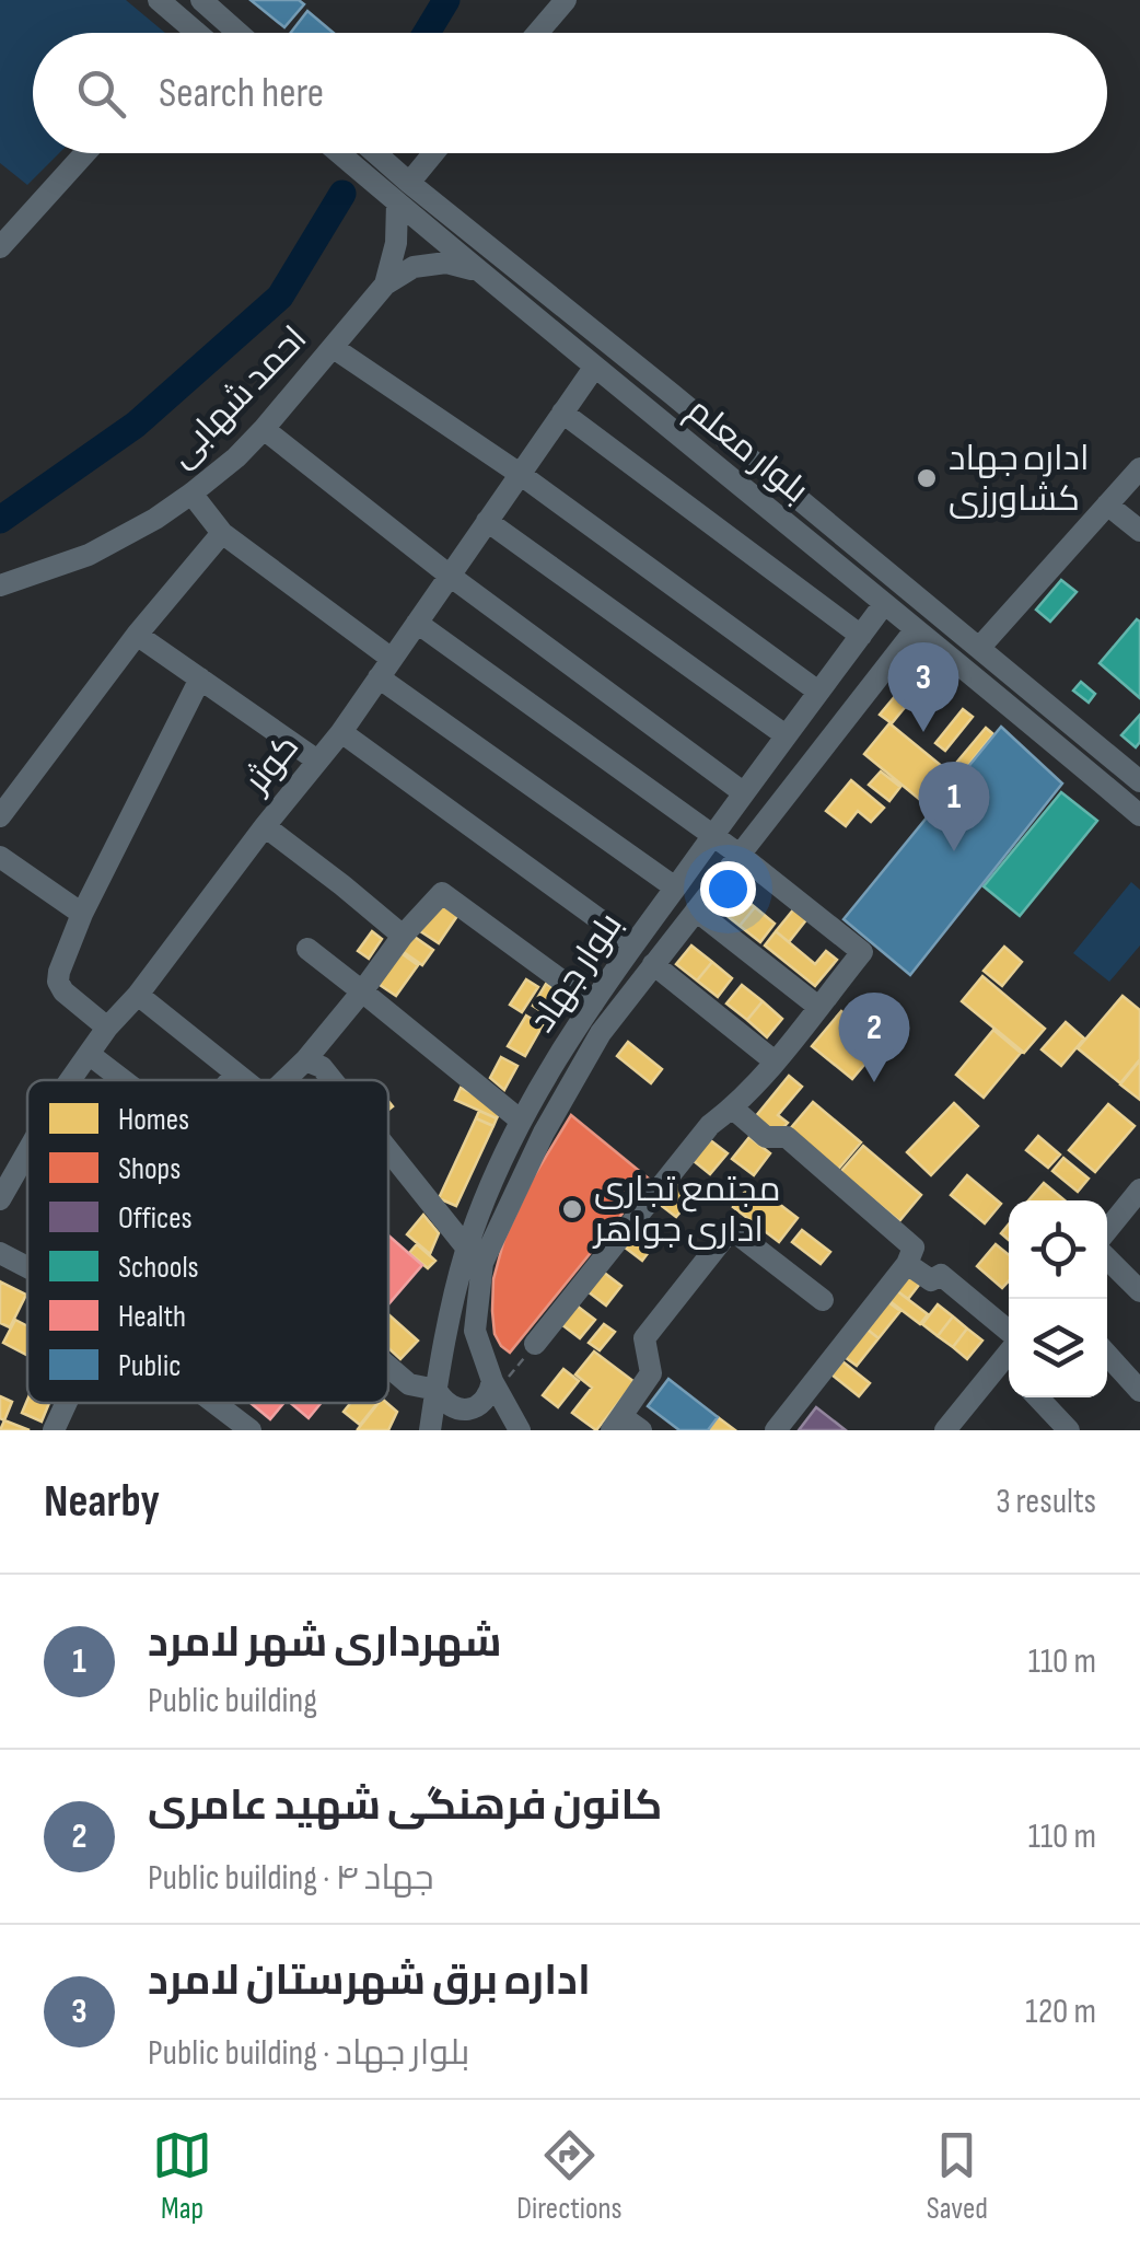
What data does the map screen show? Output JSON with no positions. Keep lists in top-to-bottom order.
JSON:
{
  "streets": {
    "street": [
      "احمد شهابی",
      "بلوار معلم",
      "کوثر",
      "بلوار جهاد"
    ]
  },
  "crossings": [
    ["احمد شهابی", "بلوار معلم"],
    ["بلوار معلم", "کوثر"],
    ["بلوار معلم", "بلوار جهاد"]
  ],
  "places": ["اداره جهاد کشاورزی", "مجتمع تجاری اداری جواهر"],
  "legend": [
    "Homes",
    "Shops",
    "Offices",
    "Schools",
    "Health",
    "Public"
  ],
  "page": {
    "search": "Search here",
    "pins": ["3", "1", "2"],
    "heading": ["Nearby", "3 results"],
    "list": [
      {
        "mark": "1",
        "name": "شهرداری شهر لامرد",
        "note": "Public building",
        "value": "110 m"
      },
      {
        "mark": "2",
        "name": "کانون فرهنگی شهید عامری",
        "note": "Public building · جهاد ۴",
        "value": "110 m"
      },
      {
        "mark": "3",
        "name": "اداره برق شهرستان لامرد",
        "note": "Public building · بلوار جهاد",
        "value": "120 m"
      }
    ],
    "nav": ["Map", "Directions", "Saved"]
  }
}
